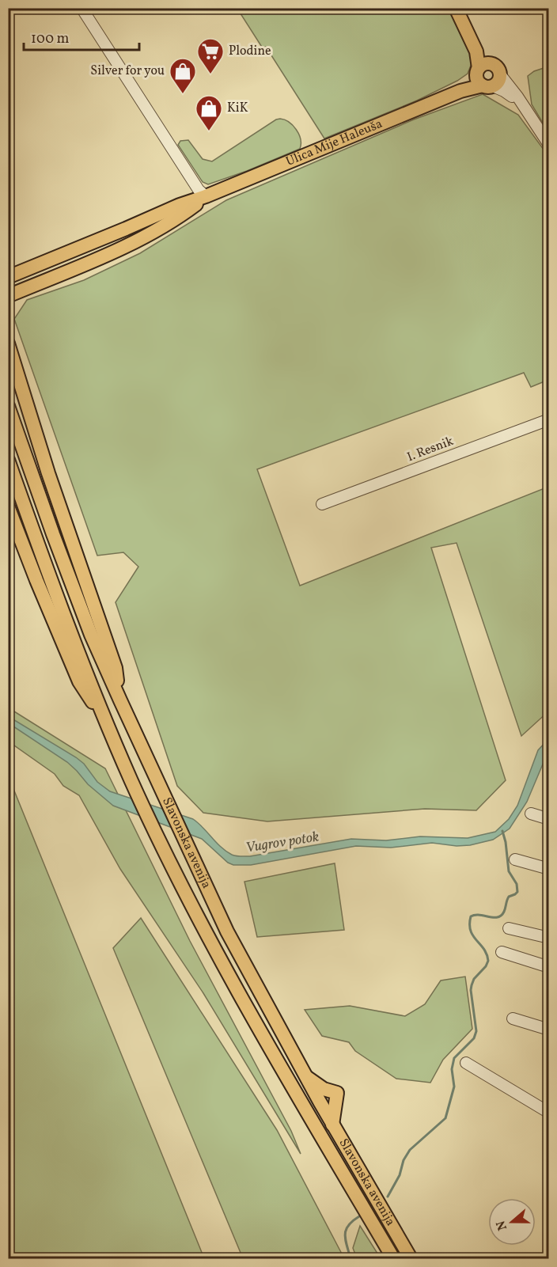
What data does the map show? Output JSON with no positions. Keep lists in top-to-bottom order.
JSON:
{
  "streets": {
    "main road": ["Ulica Mije Haleuša", "Slavonska avenija"],
    "street": ["I. Resnik"]
  },
  "water": ["Vugrov potok"],
  "places": {
    "supermarket": ["Plodine"],
    "shop": ["Silver for you", "KiK"]
  },
  "scale_bar": "100 m",
  "north": "left"
}
